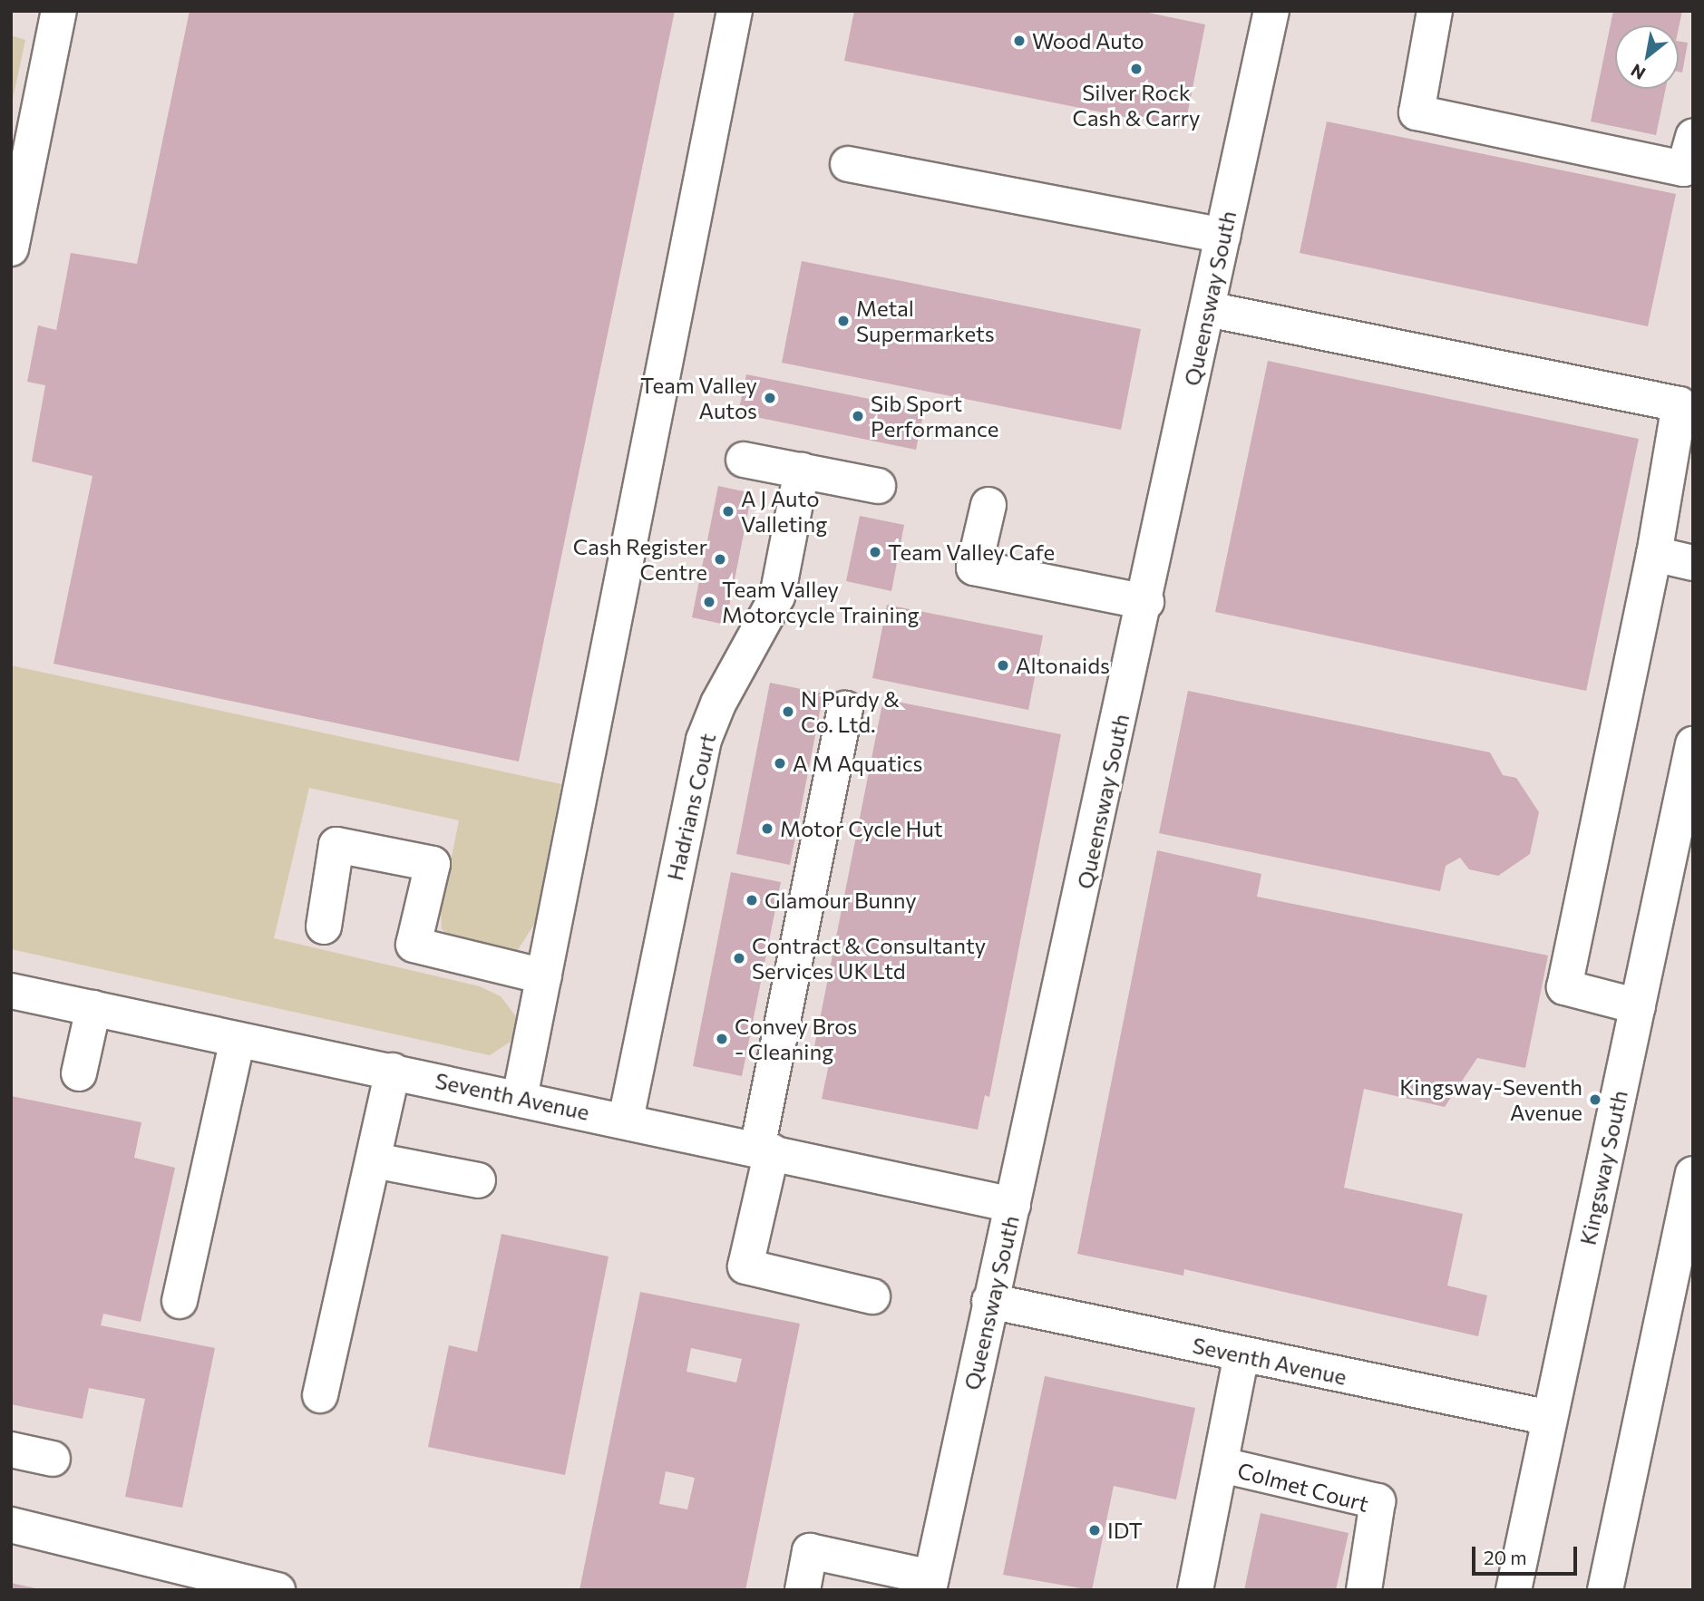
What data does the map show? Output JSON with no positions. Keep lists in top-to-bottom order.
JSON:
{
  "streets": {
    "street": [
      "Queensway South",
      "Hadrians Court",
      "Seventh Avenue",
      "Kingsway South",
      "Colmet Court"
    ]
  },
  "crossings": [
    ["Queensway South", "Seventh Avenue"],
    ["Hadrians Court", "Seventh Avenue"],
    ["Seventh Avenue", "Kingsway South"],
    ["Seventh Avenue", "Colmet Court"]
  ],
  "places": [
    "Wood Auto",
    "Silver Rock Cash & Carry",
    "Metal Supermarkets",
    "Team Valley Autos",
    "Sib Sport Performance",
    "A J Auto Valleting",
    "Team Valley Cafe",
    "Cash Register Centre",
    "Team Valley Motorcycle Training",
    "Altonaids",
    "N Purdy & Co. Ltd.",
    "A M Aquatics",
    "Motor Cycle Hut",
    "Glamour Bunny",
    "Contract & Consultanty Services UK Ltd",
    "Convey Bros - Cleaning",
    "Kingsway-Seventh Avenue",
    "IDT"
  ],
  "scale_bar": "20 m",
  "north": "bottom left"
}
